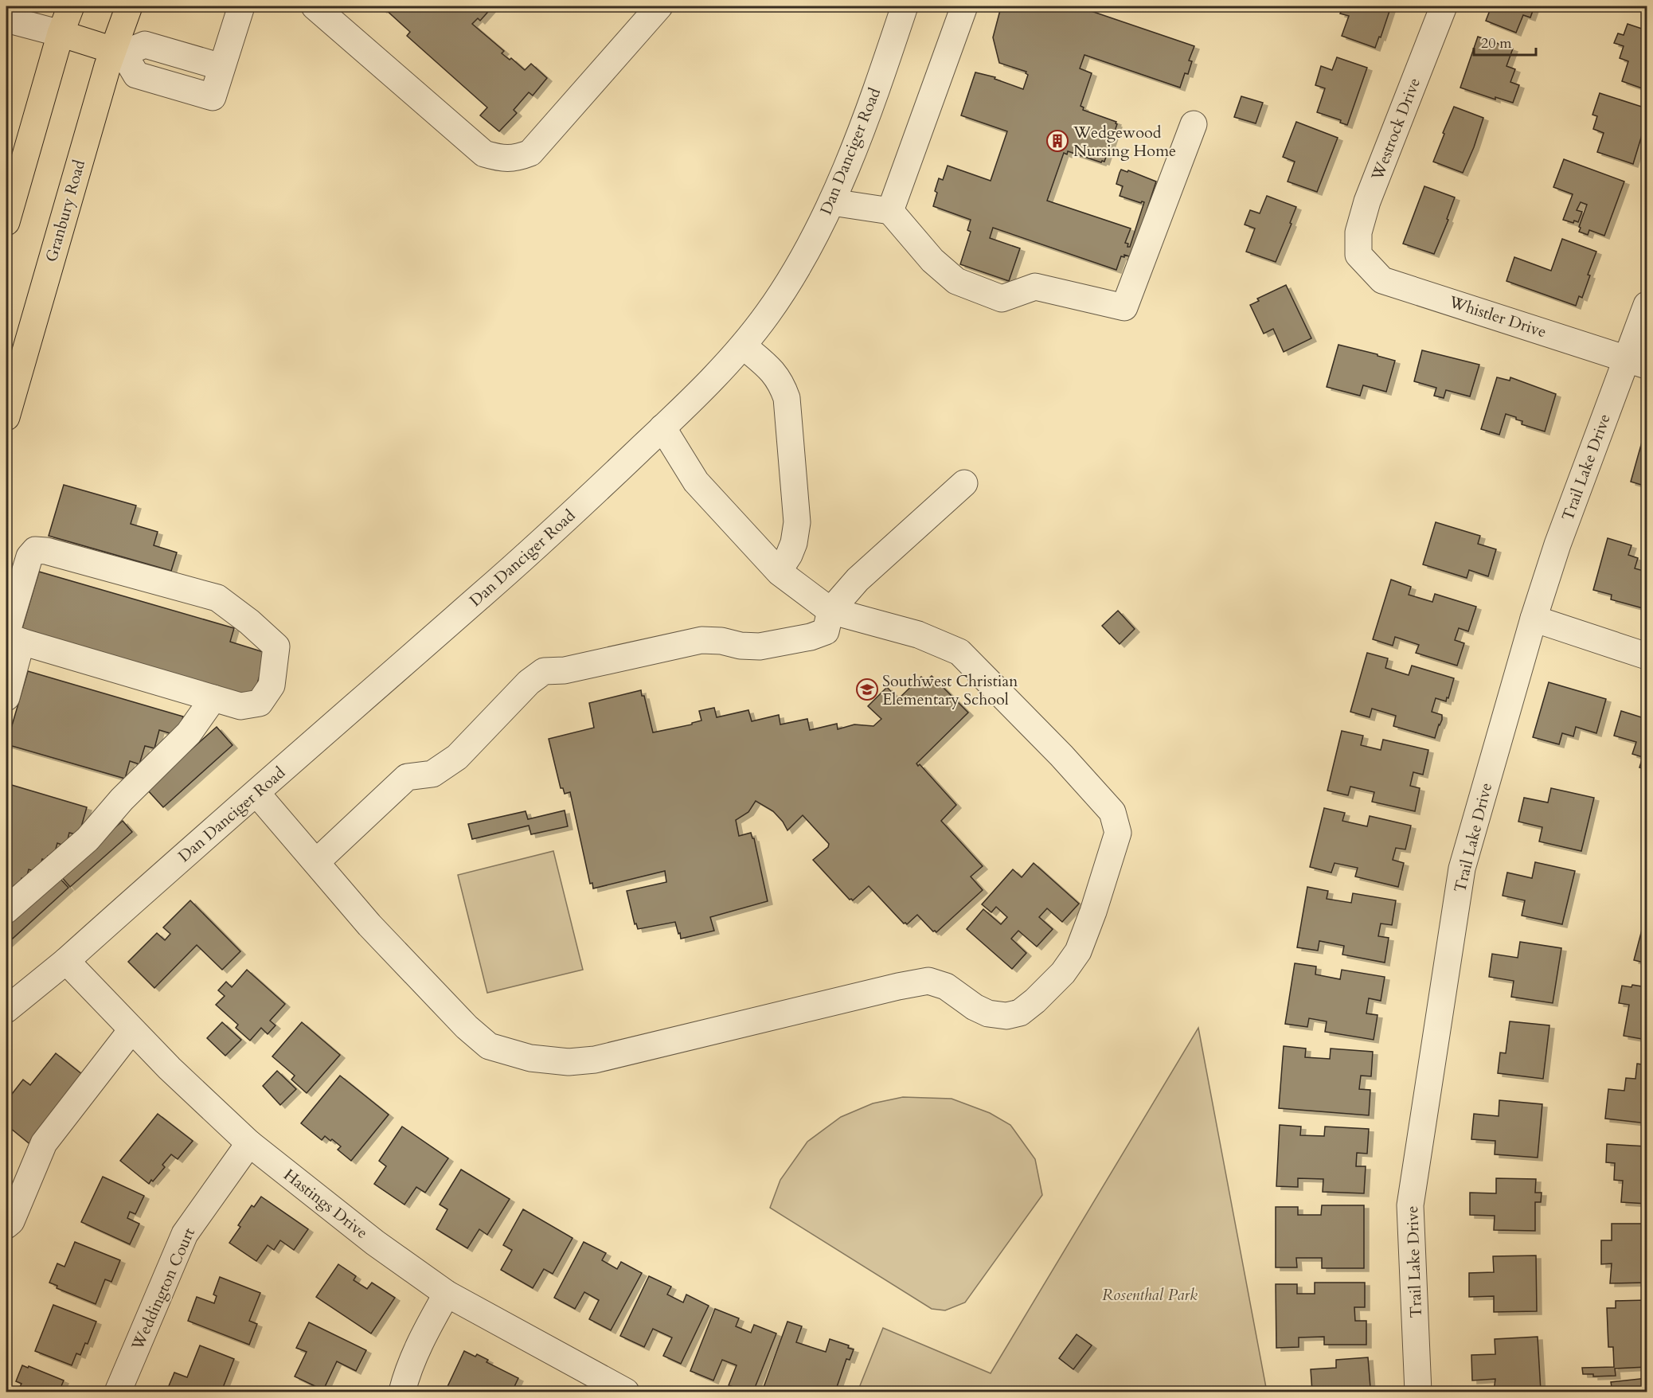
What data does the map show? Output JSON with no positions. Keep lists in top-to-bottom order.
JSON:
{
  "streets": {
    "main road": ["Granbury Road"],
    "street": [
      "Westrock Drive",
      "Dan Danciger Road",
      "Whistler Drive",
      "Trail Lake Drive",
      "Hastings Drive",
      "Weddington Court"
    ]
  },
  "crossings": [
    ["Westrock Drive", "Whistler Drive"],
    ["Dan Danciger Road", "Hastings Drive"],
    ["Whistler Drive", "Trail Lake Drive"],
    ["Hastings Drive", "Weddington Court"]
  ],
  "parks": ["Rosenthal Park"],
  "places": {
    "building": ["Wedgewood Nursing Home"],
    "school or university": ["Southwest Christian Elementary School"]
  },
  "scale_bar": "20 m"
}
